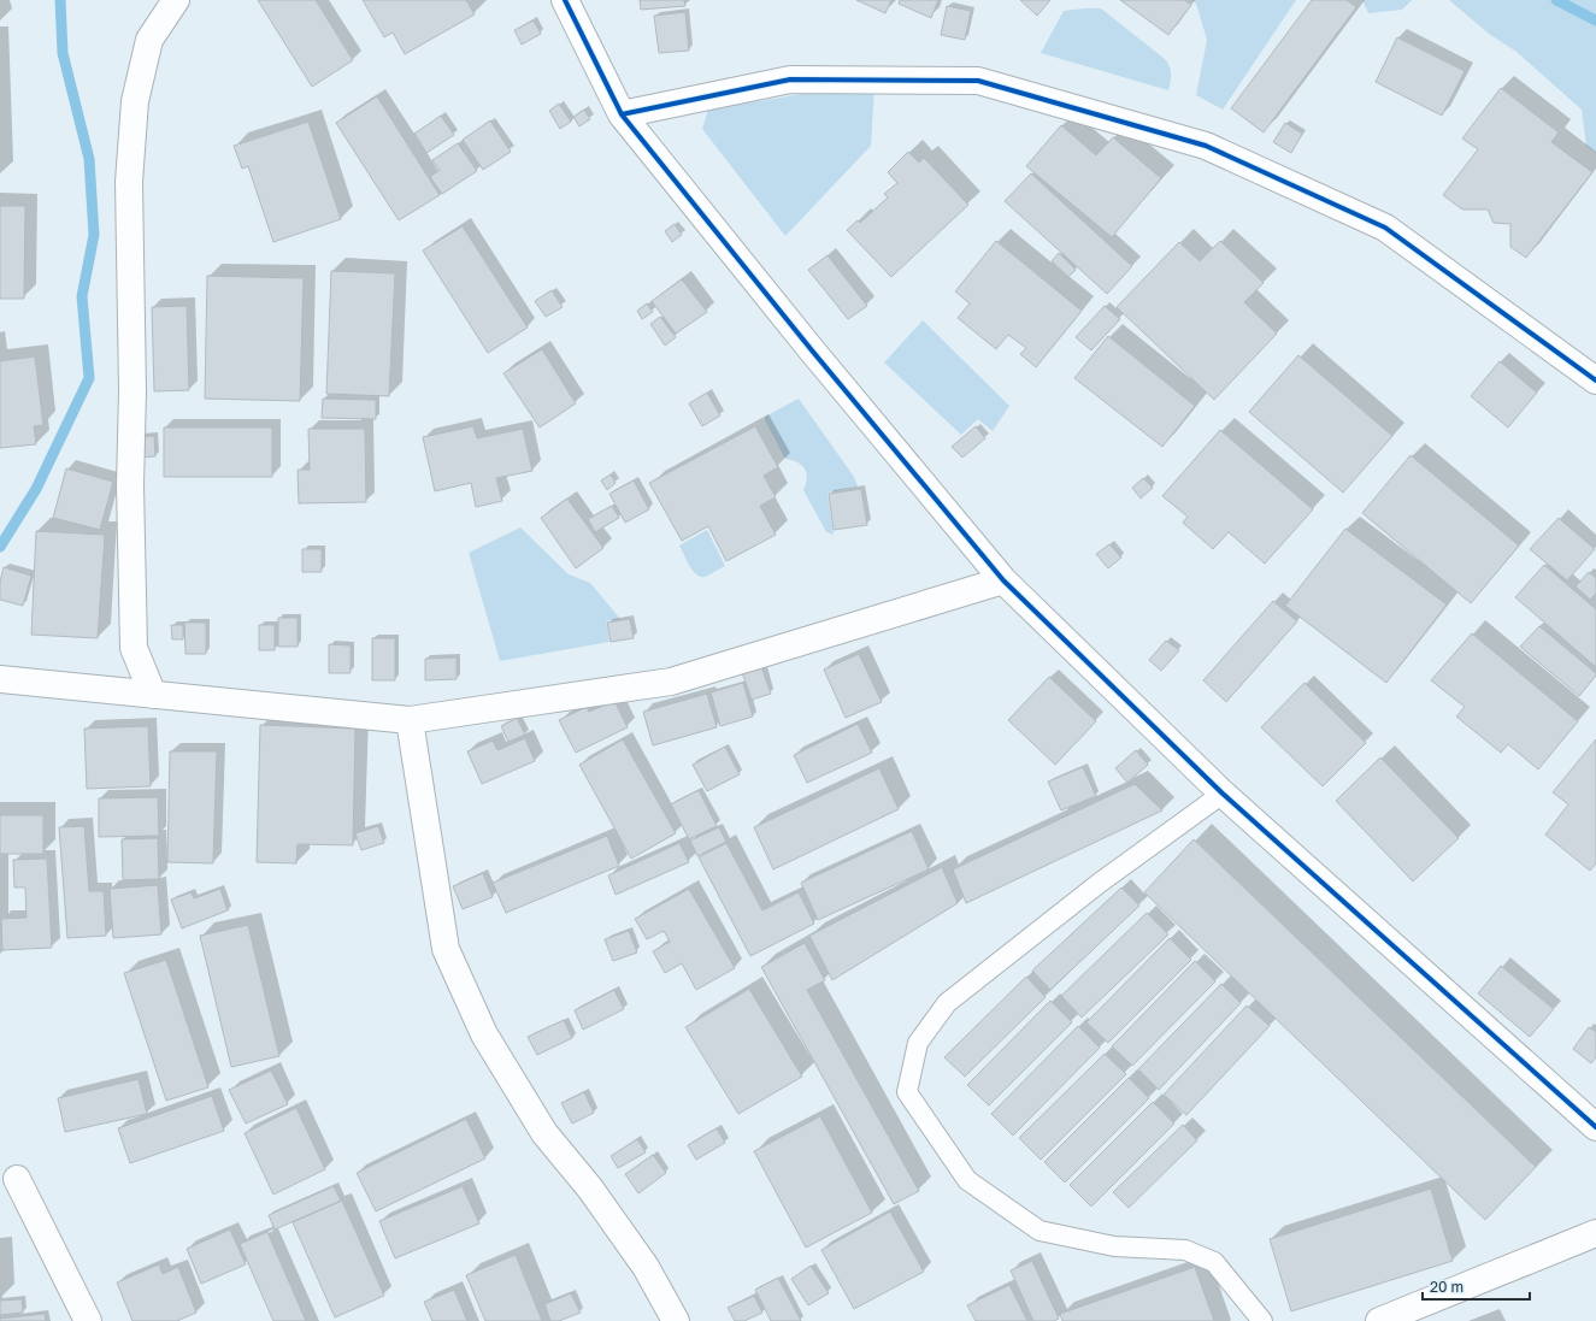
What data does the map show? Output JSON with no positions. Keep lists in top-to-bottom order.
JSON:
{
  "scale_bar": "20 m"
}
